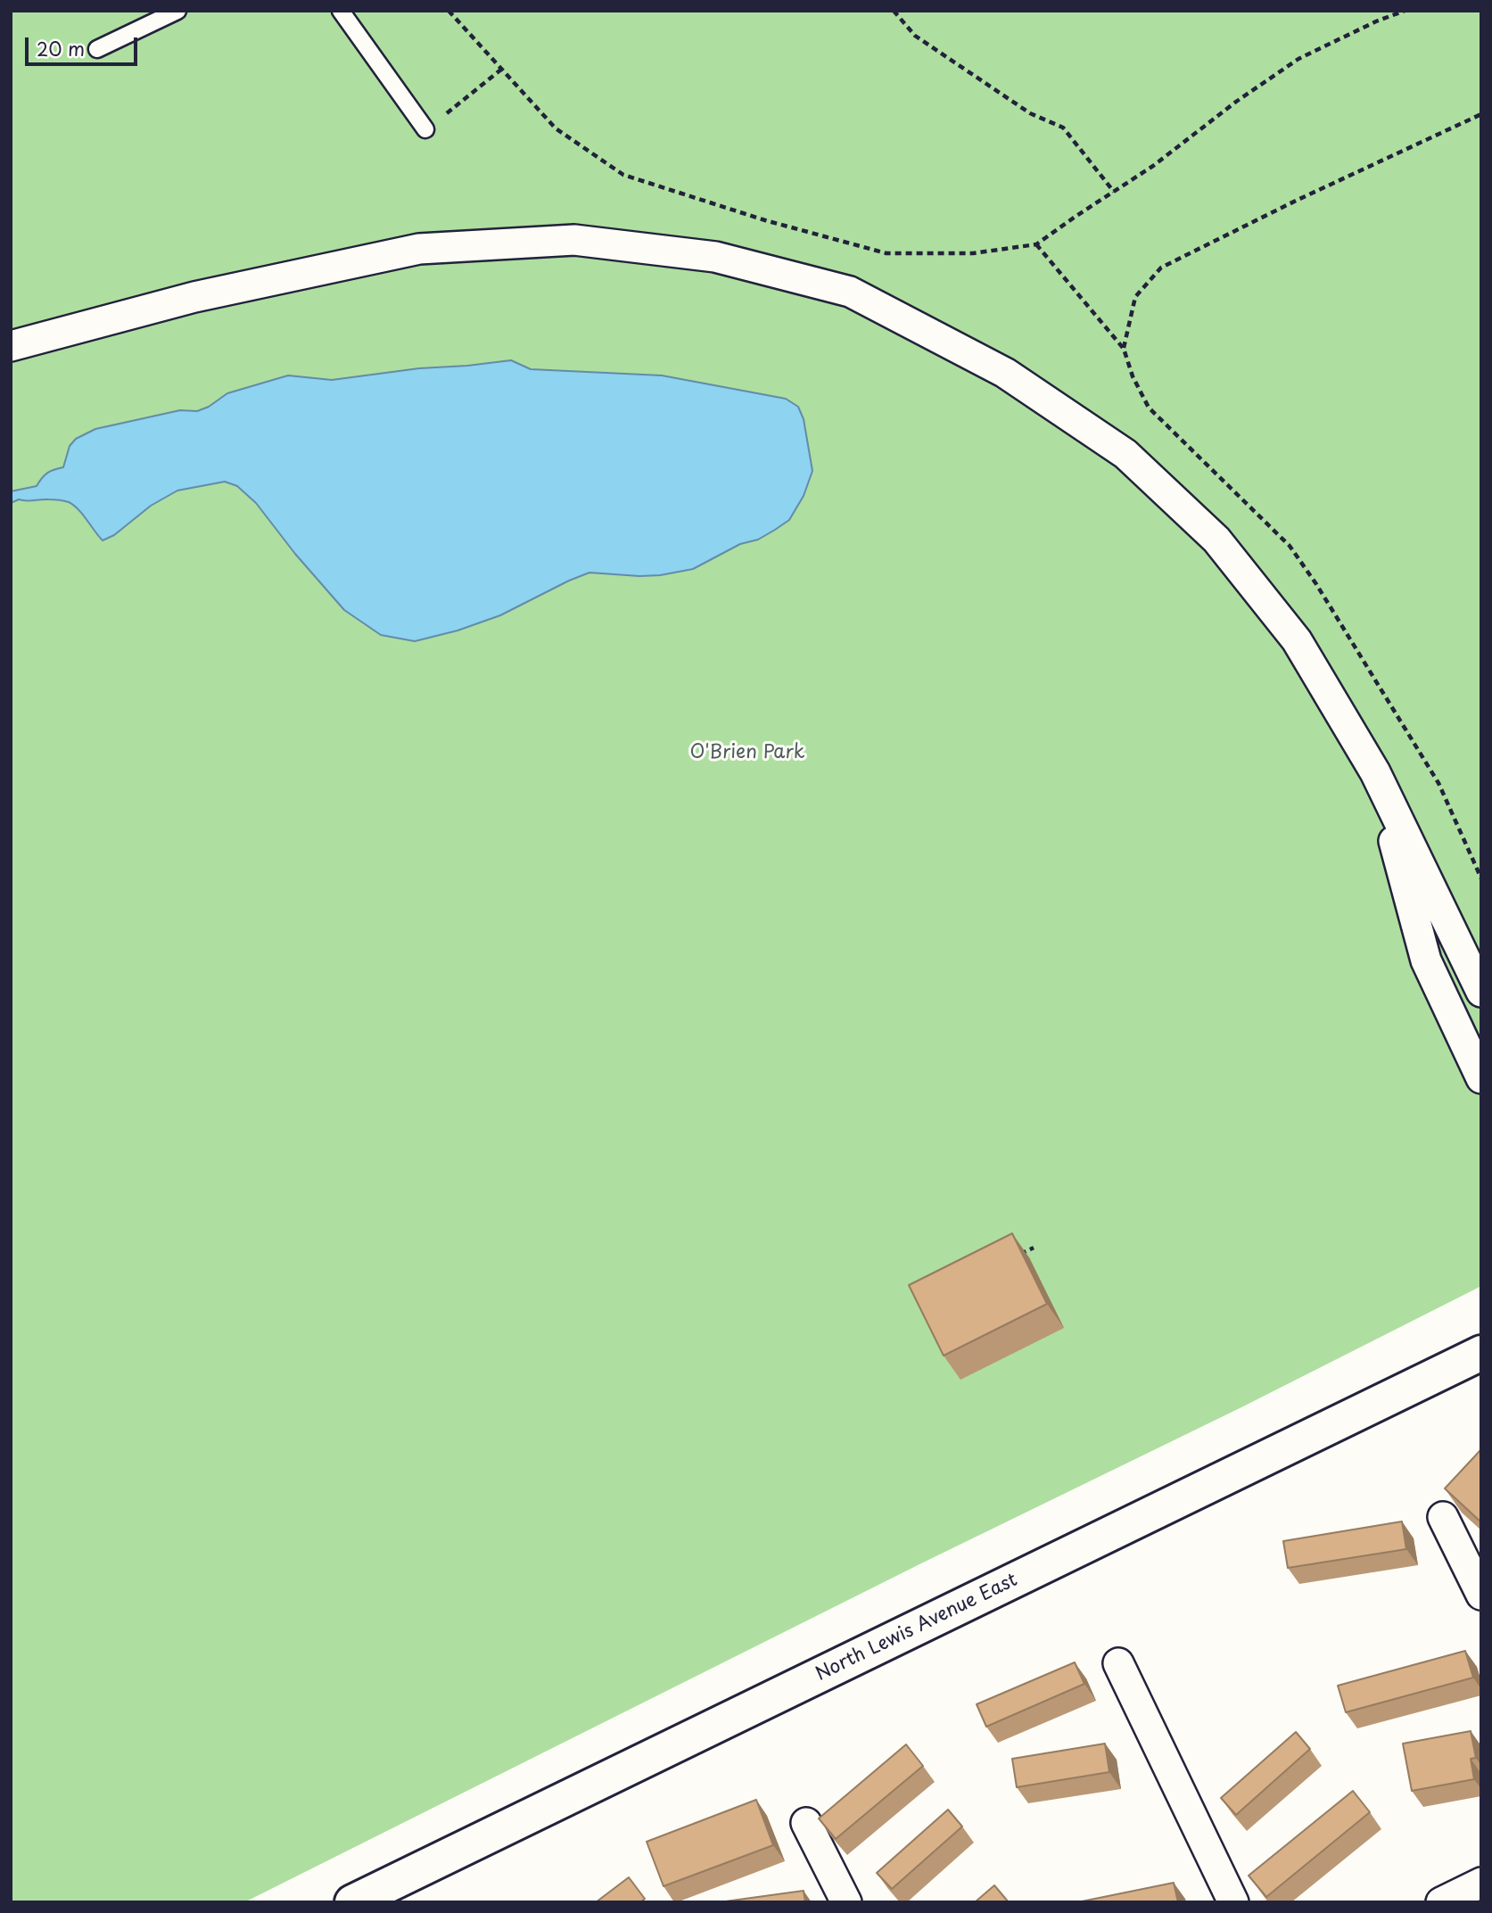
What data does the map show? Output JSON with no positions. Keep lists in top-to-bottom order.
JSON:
{
  "streets": {
    "main road": ["North Lewis Avenue East"]
  },
  "parks": ["O'Brien Park"],
  "scale_bar": "20 m"
}
